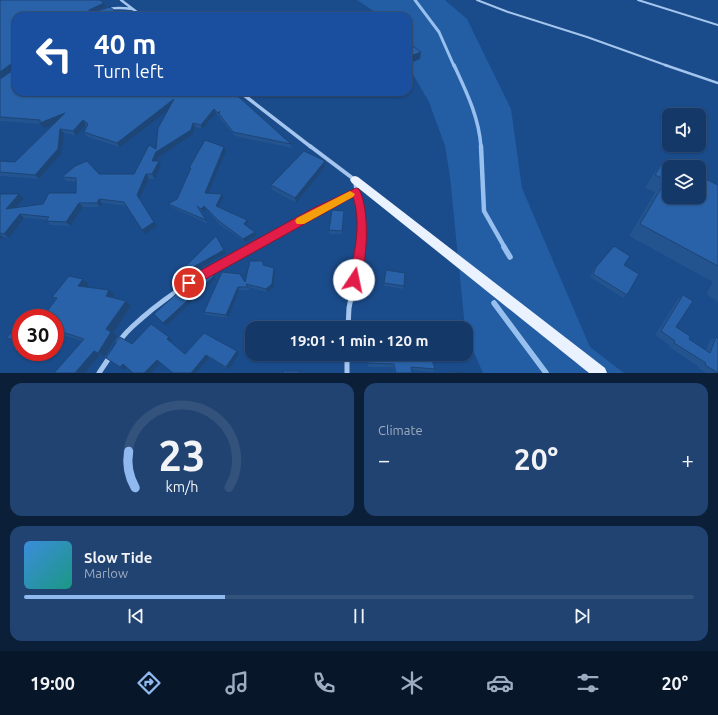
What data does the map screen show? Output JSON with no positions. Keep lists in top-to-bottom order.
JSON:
{
  "page": {
    "turn": ["40 m", "Turn left"],
    "limit": "30",
    "trip": "19:01 · 1 min · 120 m",
    "tile": "Climate",
    "heat": ["−", "20°", "+"],
    "song": ["Slow Tide", "Marlow"],
    "tabs": ["19:00", "20°"],
    "gauge": ["23", "km/h"]
  }
}
